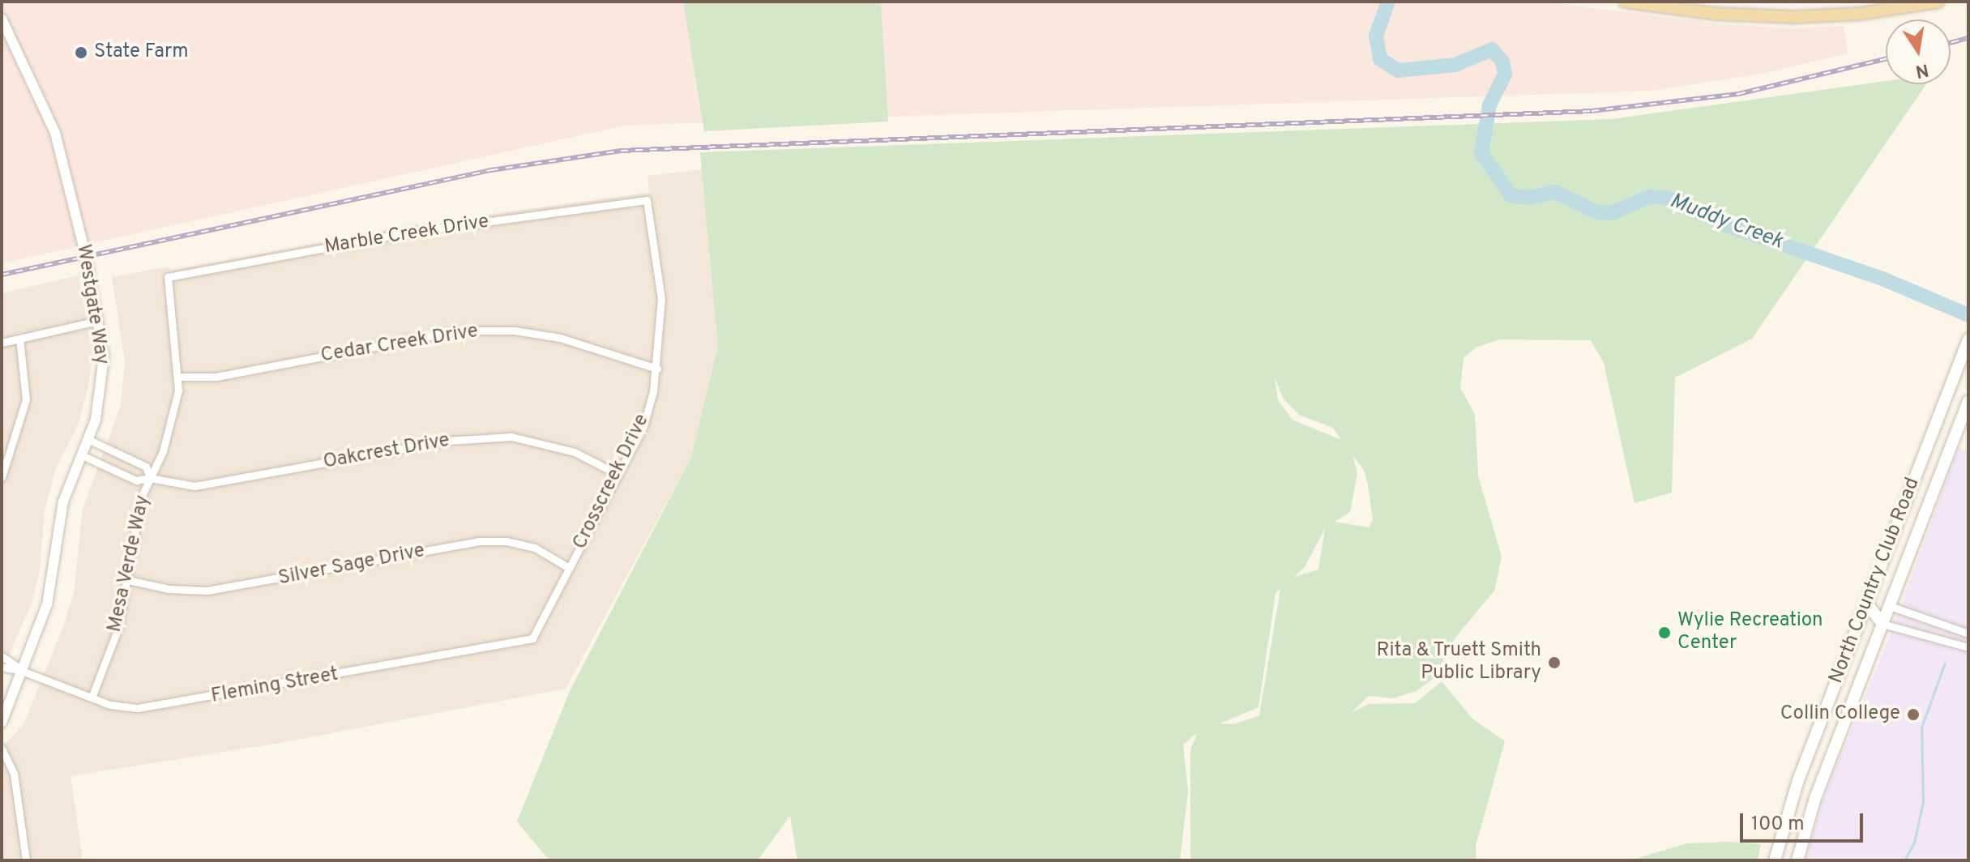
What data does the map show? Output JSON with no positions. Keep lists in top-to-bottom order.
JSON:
{
  "streets": {
    "main road": ["North Country Club Road"],
    "street": [
      "Marble Creek Drive",
      "Westgate Way",
      "Cedar Creek Drive",
      "Oakcrest Drive",
      "Crosscreek Drive",
      "Mesa Verde Way",
      "Silver Sage Drive",
      "Fleming Street"
    ]
  },
  "crossings": [
    ["Marble Creek Drive", "Crosscreek Drive"],
    ["Marble Creek Drive", "Mesa Verde Way"],
    ["Westgate Way", "Oakcrest Drive"],
    ["Westgate Way", "Fleming Street"],
    ["Cedar Creek Drive", "Crosscreek Drive"],
    ["Cedar Creek Drive", "Mesa Verde Way"],
    ["Oakcrest Drive", "Crosscreek Drive"],
    ["Oakcrest Drive", "Mesa Verde Way"],
    ["Crosscreek Drive", "Silver Sage Drive"],
    ["Crosscreek Drive", "Fleming Street"],
    ["Mesa Verde Way", "Silver Sage Drive"],
    ["Mesa Verde Way", "Fleming Street"]
  ],
  "water": ["Muddy Creek"],
  "places": [
    "State Farm",
    "Wylie Recreation Center",
    "Rita & Truett Smith Public Library",
    "Collin College"
  ],
  "scale_bar": "100 m",
  "north": "bottom"
}
